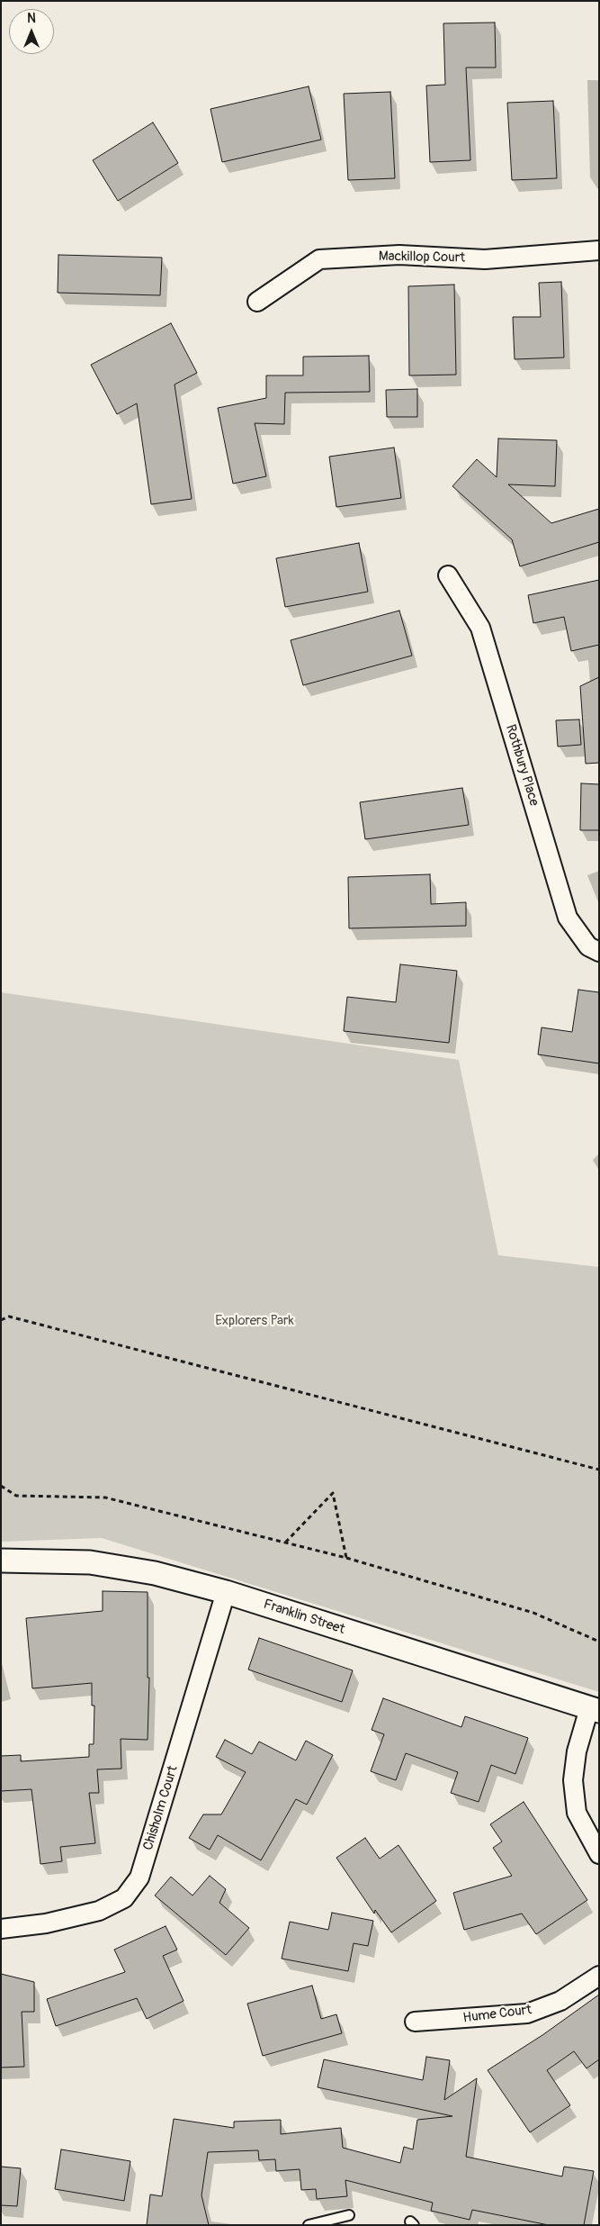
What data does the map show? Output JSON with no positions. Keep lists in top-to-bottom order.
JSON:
{
  "streets": {
    "street": [
      "Mackillop Court",
      "Rothbury Place",
      "Franklin Street",
      "Chisholm Court",
      "Hume Court"
    ]
  },
  "crossings": [
    ["Franklin Street", "Chisholm Court"]
  ],
  "parks": ["Explorers Park"],
  "north": "top"
}
